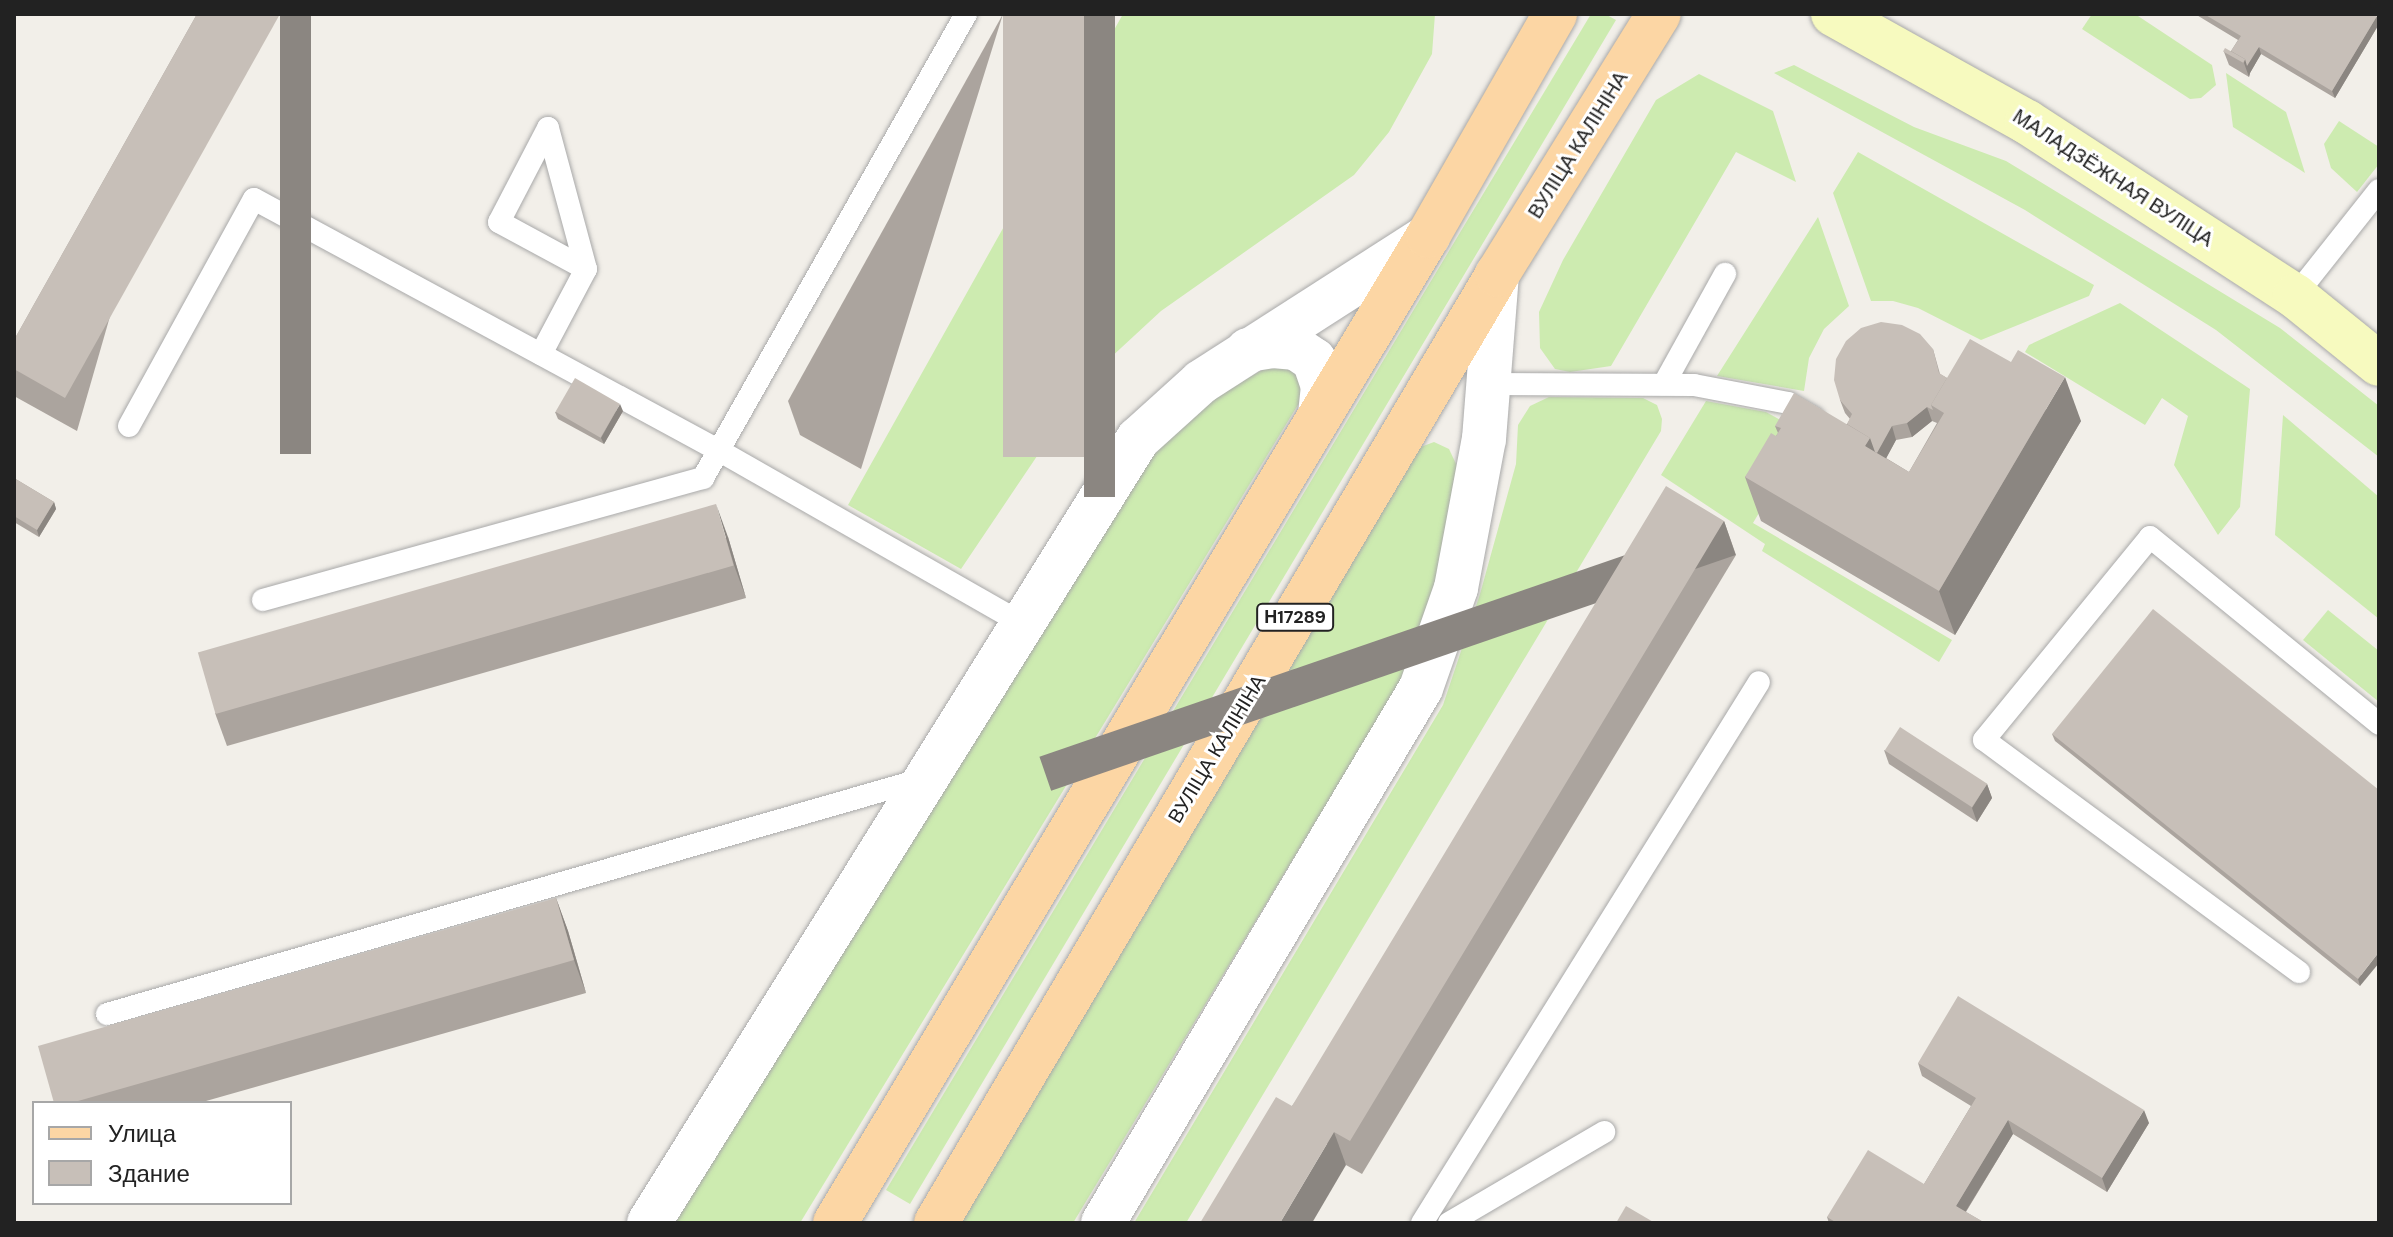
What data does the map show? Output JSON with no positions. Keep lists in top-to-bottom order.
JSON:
{
  "streets": {
    "main road": ["ВУЛІЦА КАЛІНІНА", "МАЛАДЗЁЖНАЯ ВУЛІЦА", "Н17289"]
  },
  "legend": ["Улица", "Здание"]
}
